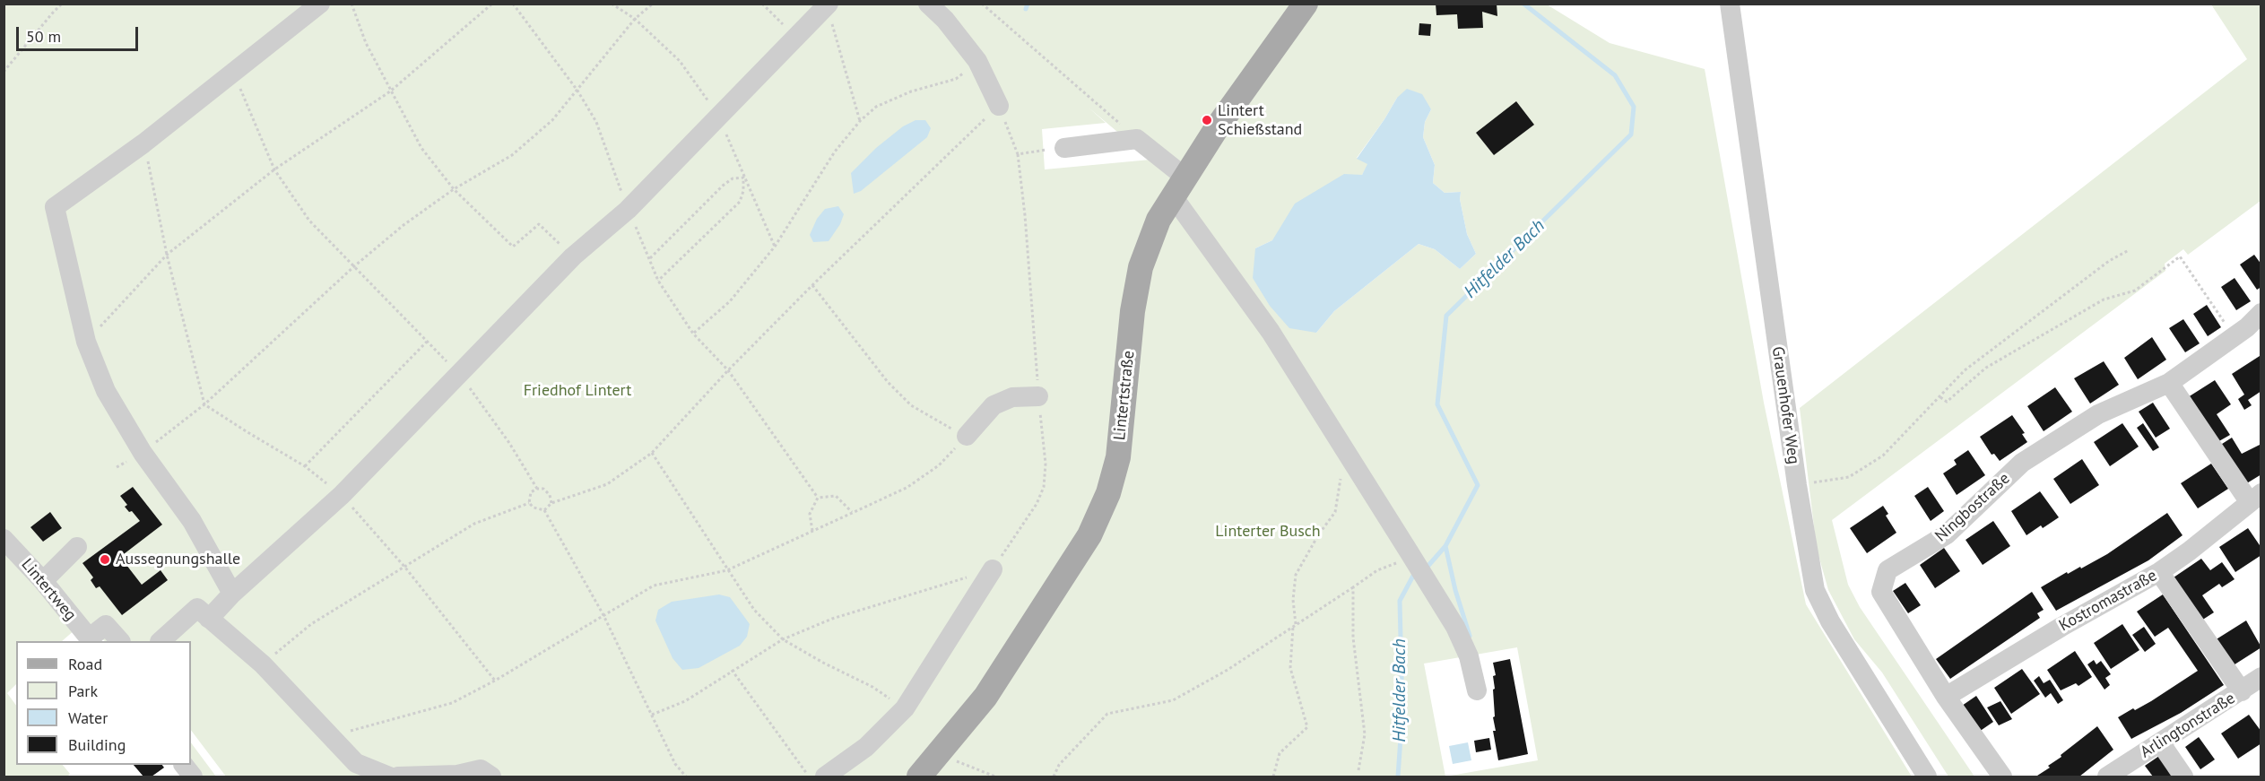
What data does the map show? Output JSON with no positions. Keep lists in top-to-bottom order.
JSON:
{
  "streets": {
    "main road": ["Lintertstraße"],
    "street": [
      "Grauenhofer Weg",
      "Ningbostraße",
      "Lintertweg",
      "Kostromastraße",
      "Arlingtonstraße"
    ]
  },
  "crossings": [
    ["Ningbostraße", "Kostromastraße"],
    ["Kostromastraße", "Arlingtonstraße"]
  ],
  "water": ["Hitfelder Bach"],
  "parks": ["Friedhof Lintert", "Linterter Busch"],
  "places": ["Lintert Schießstand", "Aussegnungshalle"],
  "legend": [
    "Road",
    "Park",
    "Water",
    "Building"
  ],
  "scale_bar": "50 m"
}
